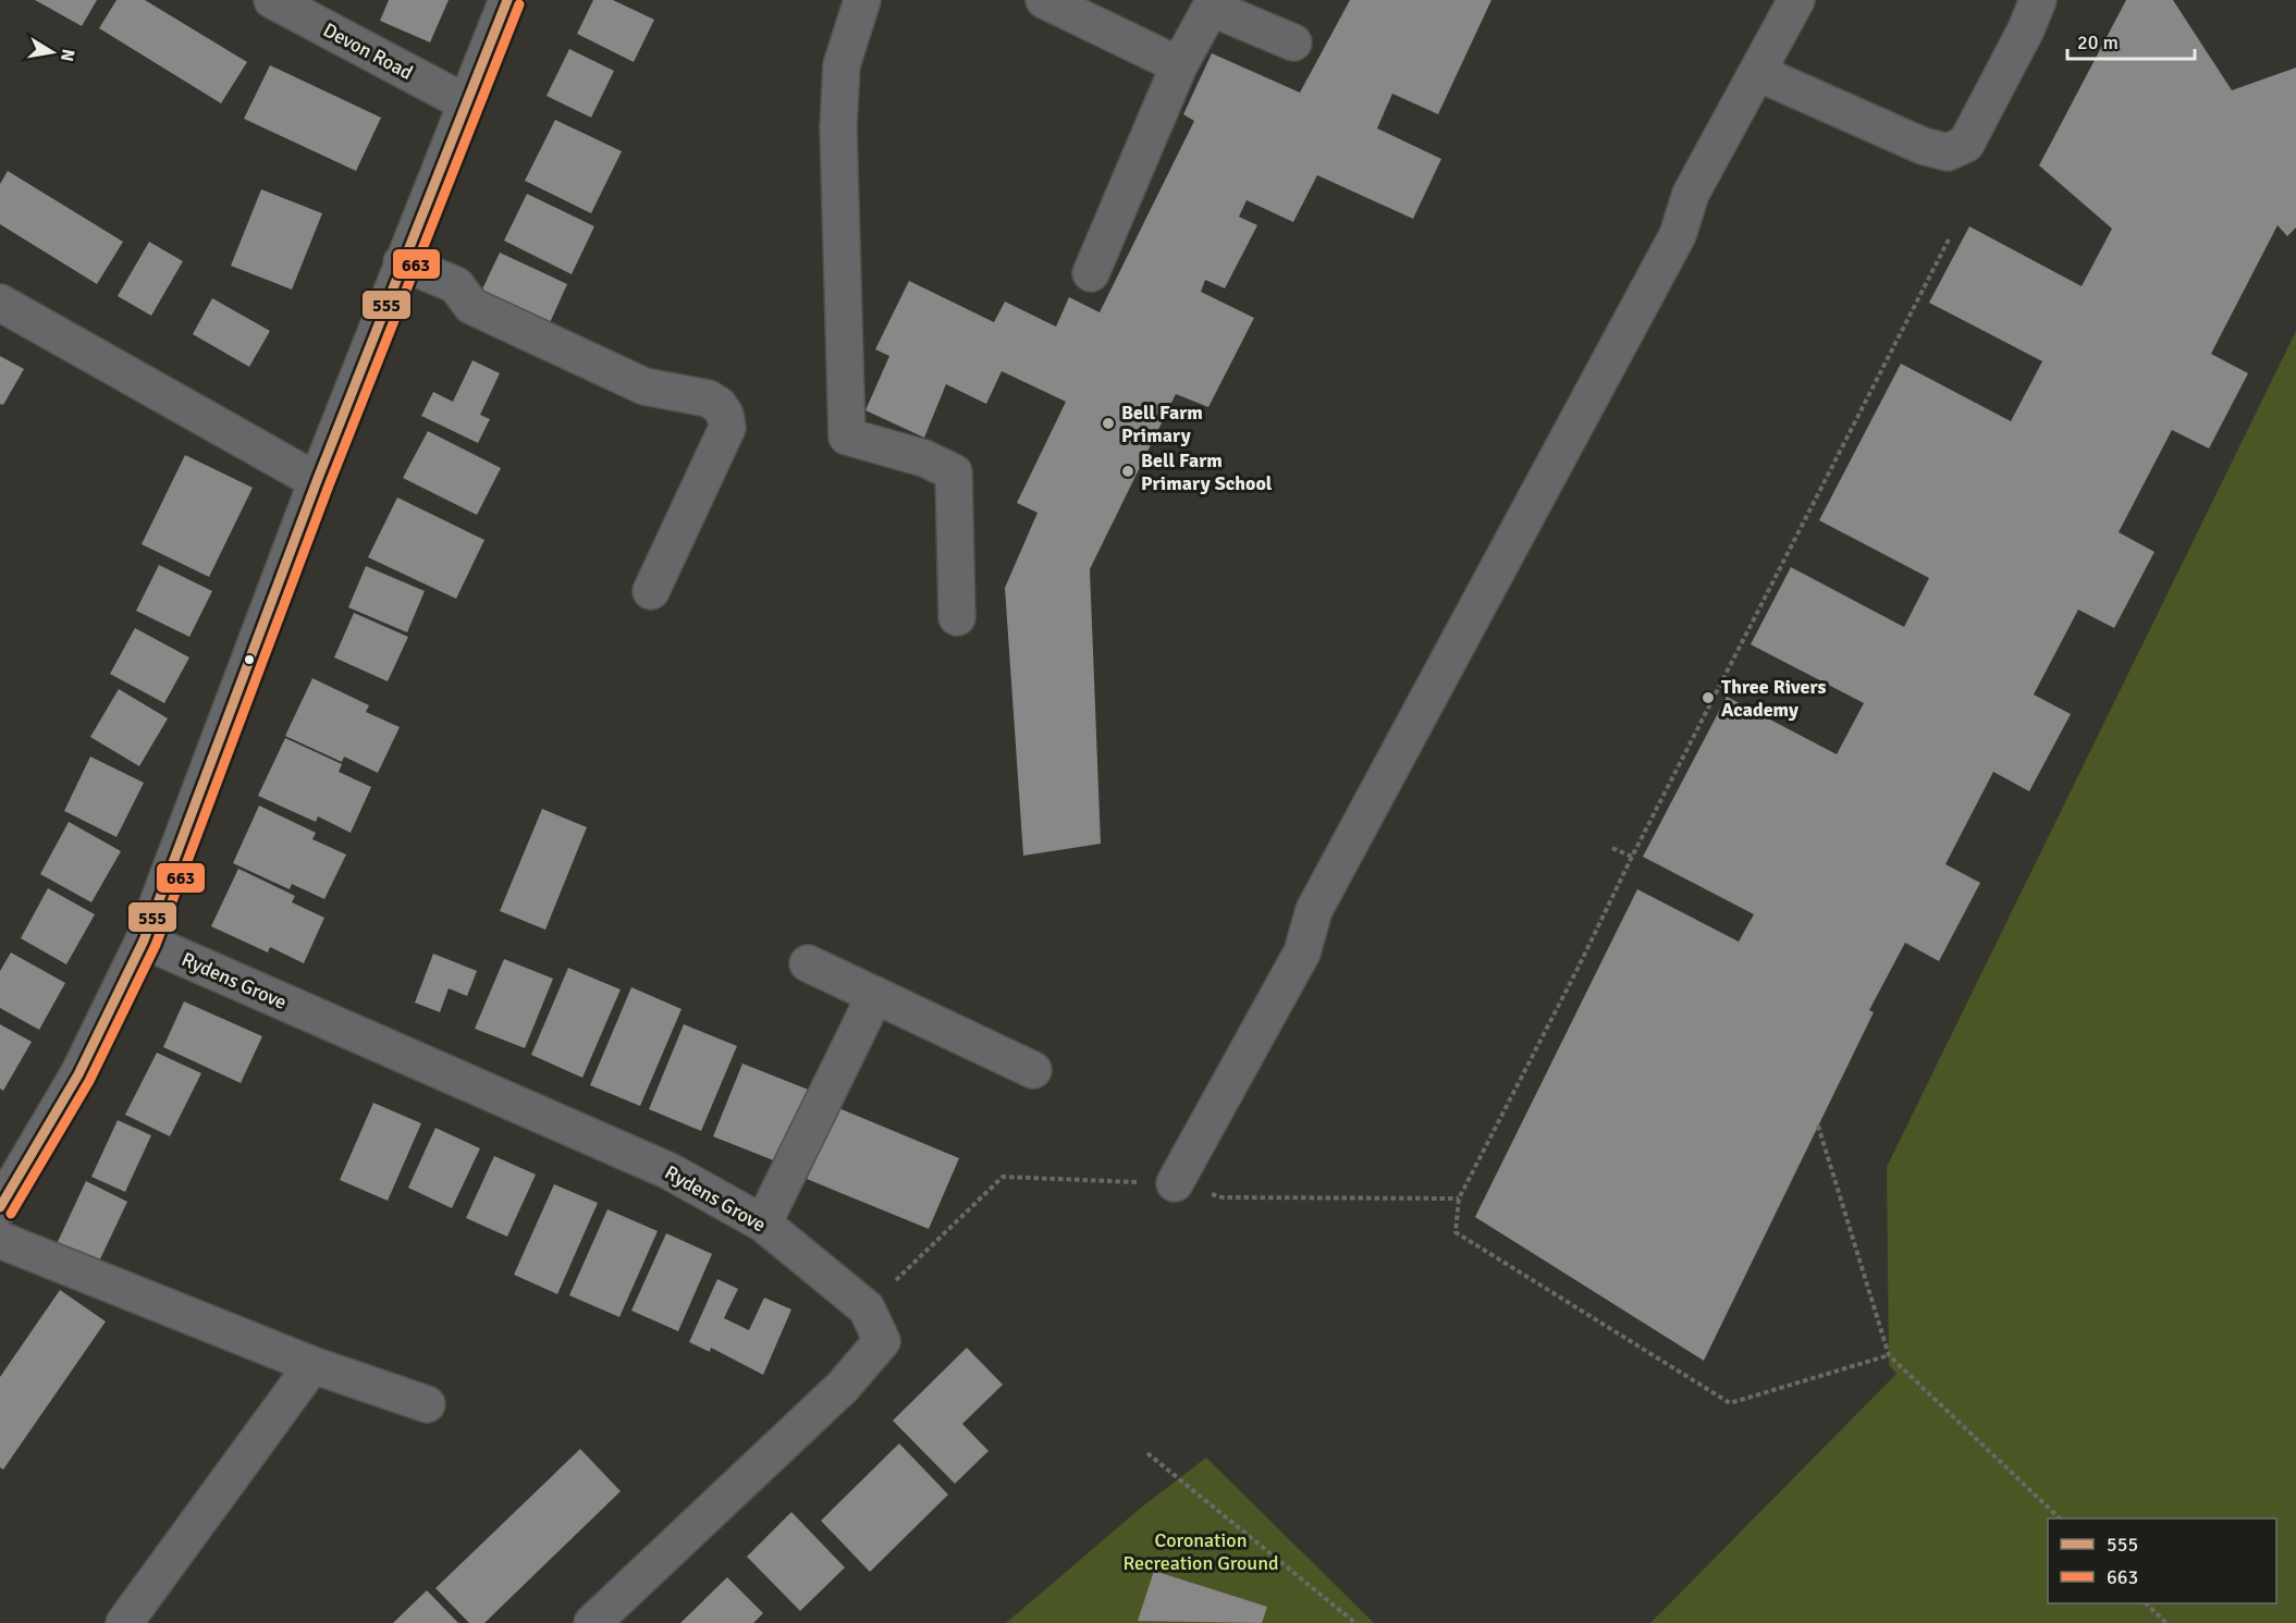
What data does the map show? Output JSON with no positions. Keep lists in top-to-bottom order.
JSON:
{
  "streets": {
    "street": ["Devon Road", "Rydens Grove"]
  },
  "parks": ["Coronation Recreation Ground"],
  "places": ["Bell Farm Primary", "Bell Farm Primary School", "Three Rivers Academy"],
  "lines": ["transit line 555", "transit line 663"],
  "legend": ["555", "663"],
  "scale_bar": "20 m",
  "north": "right"
}
